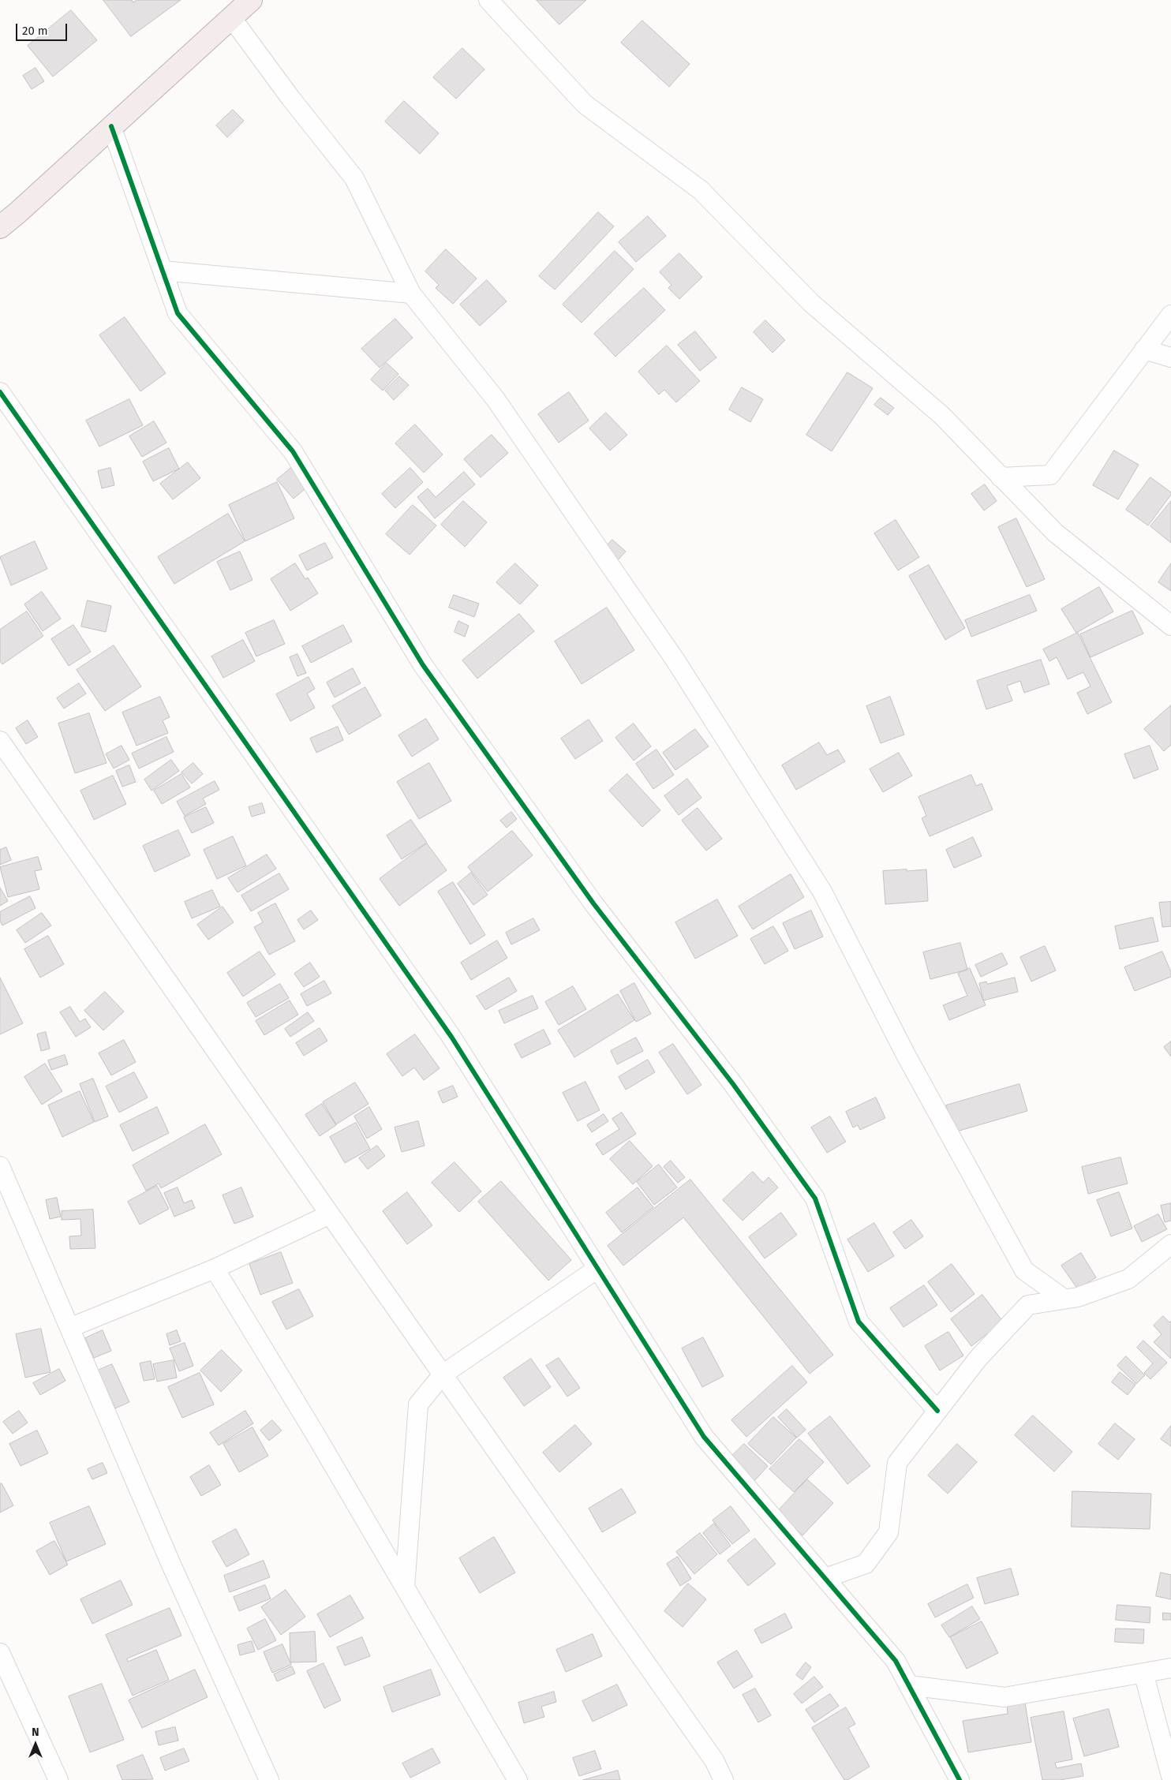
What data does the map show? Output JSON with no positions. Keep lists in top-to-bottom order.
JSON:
{
  "scale_bar": "20 m",
  "north": "top"
}
